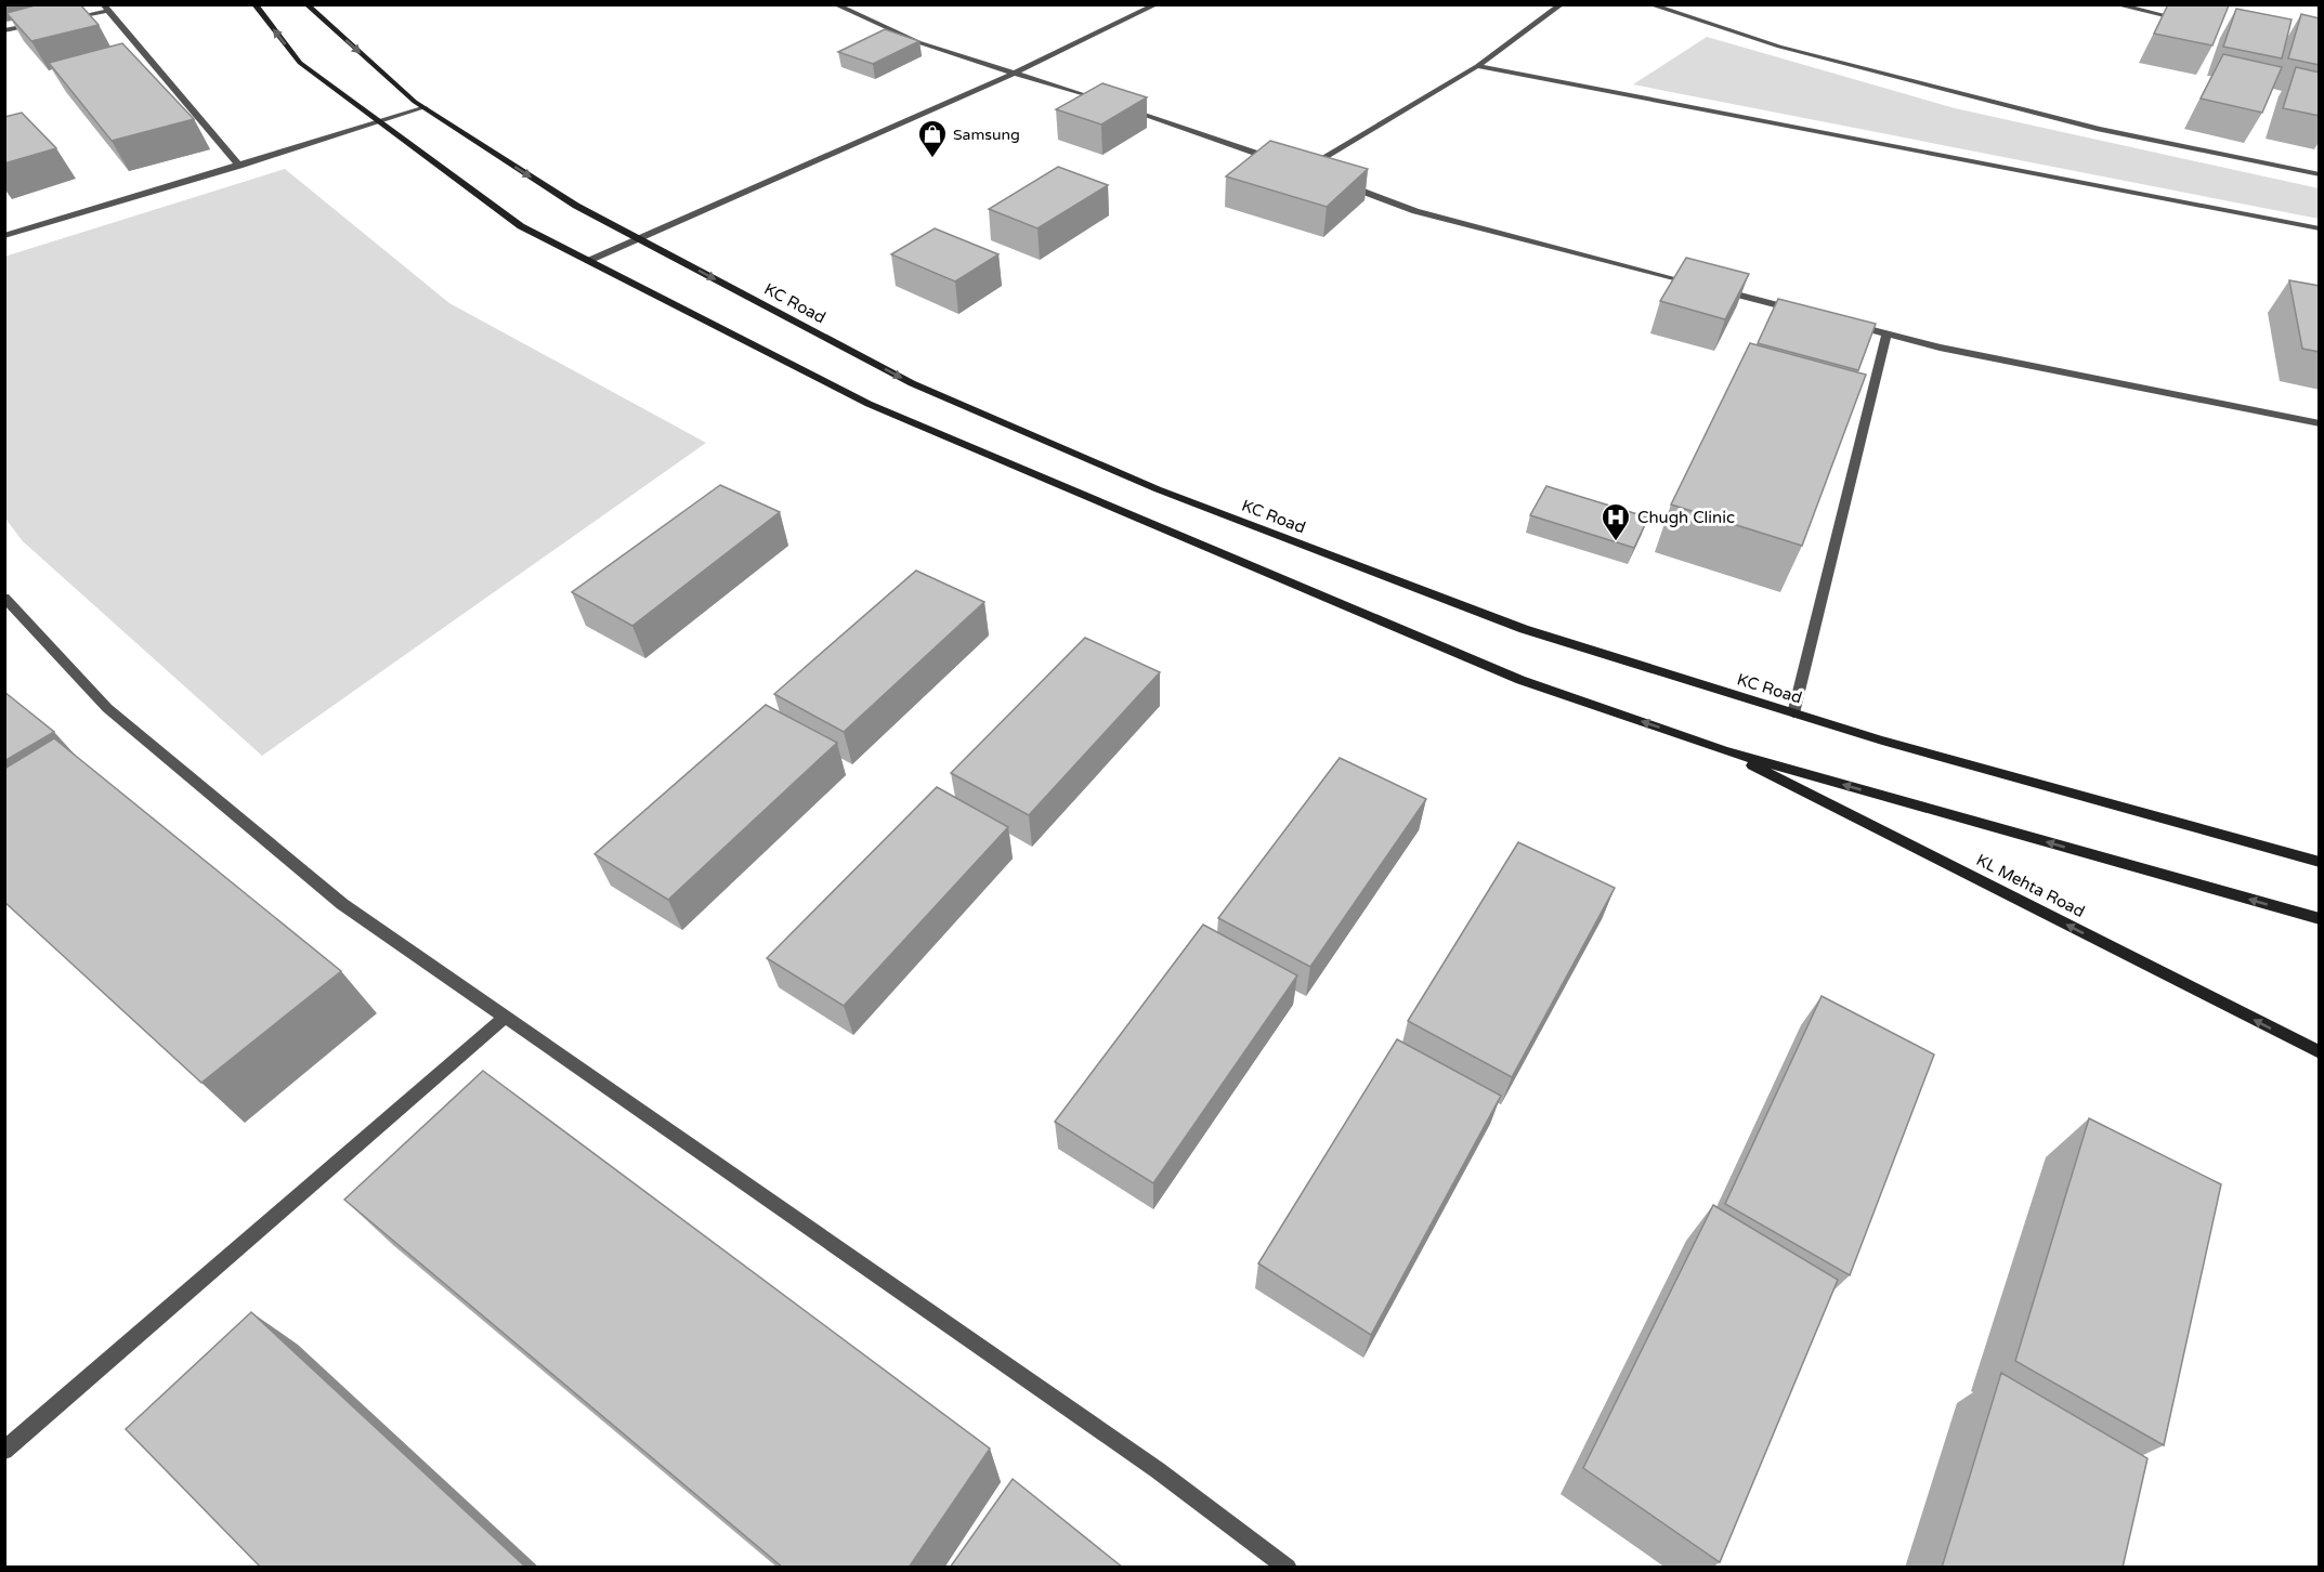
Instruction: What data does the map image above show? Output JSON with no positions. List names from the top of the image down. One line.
{"streets":{"street":["KC Road","KL Mehta Road"]},"places":{"shop":["Samsung"],"hospital":["Chugh Clinic"]}}
